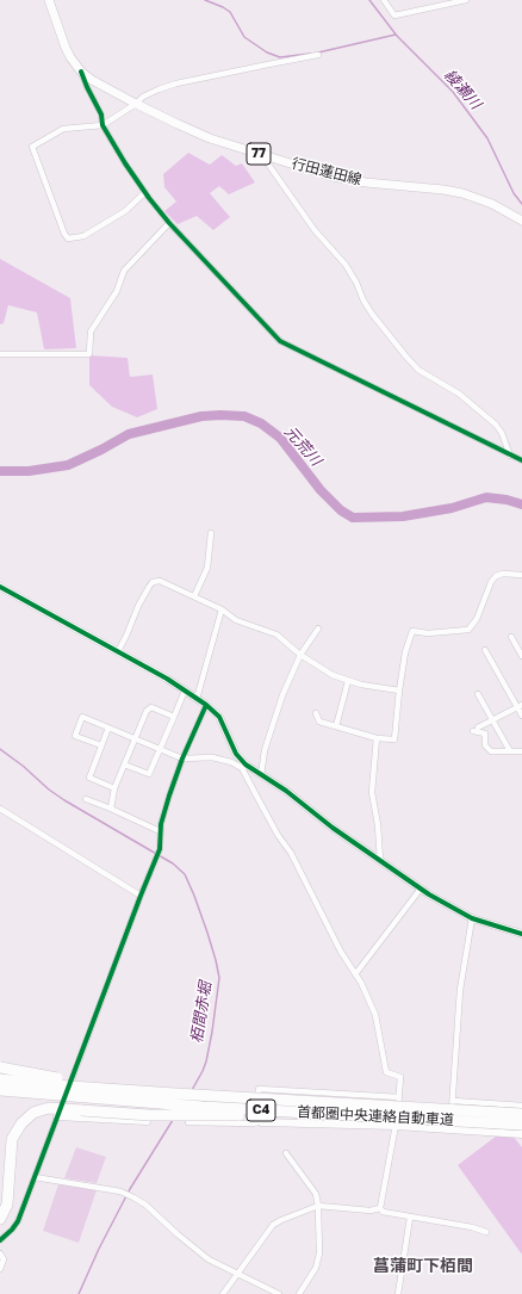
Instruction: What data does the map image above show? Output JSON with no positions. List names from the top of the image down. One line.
{"streets":{"highway":["C4","首都圏中央連絡自動車道"],"main road":["77","行田蓮田線"]},"districts":["菖蒲町下栢間"],"water":["綾瀬川","元荒川","栢間赤堀"]}
